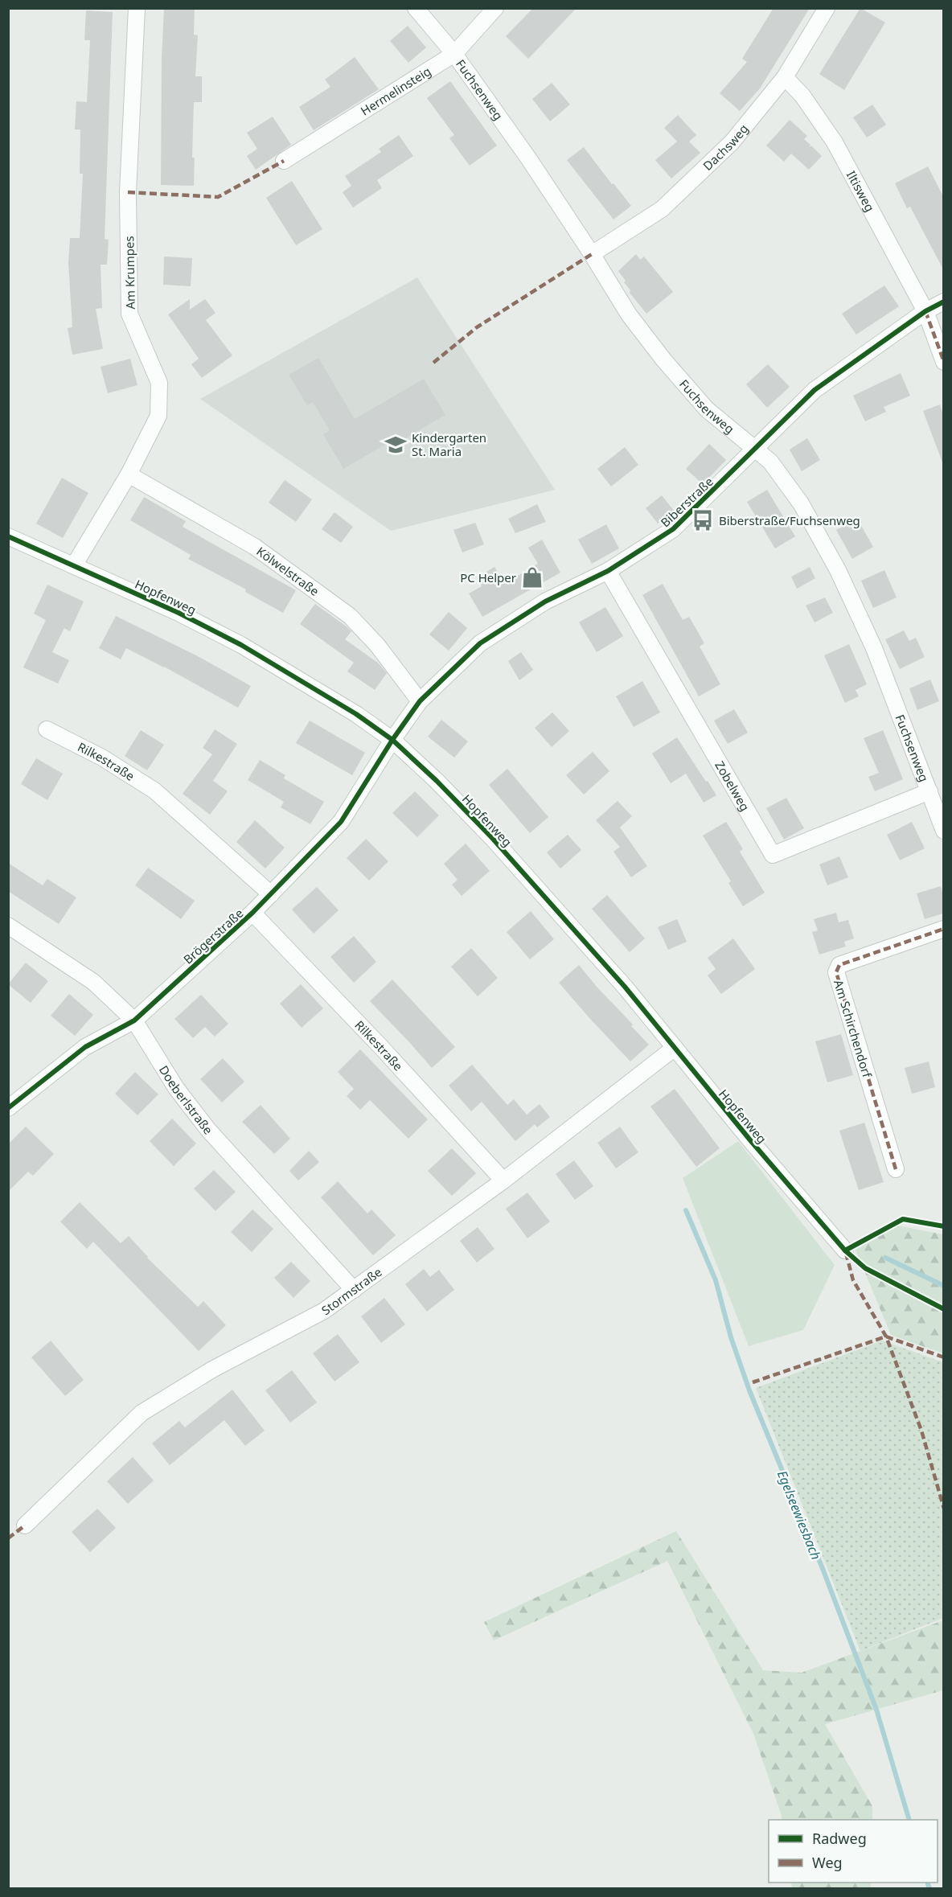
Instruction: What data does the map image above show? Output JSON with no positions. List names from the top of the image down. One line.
{"streets":{"street":["Fuchsenweg","Hermelinsteig","Dachsweg","Iltisweg","Am Krumpes","Biberstraße","Kölwelstraße","Hopfenweg","Rilkestraße","Zobelweg","Brögerstraße","Am Schirchendorf","Doeberlstraße","Stormstraße"]},"crossings":[["Fuchsenweg","Hermelinsteig"],["Fuchsenweg","Dachsweg"],["Fuchsenweg","Biberstraße"],["Fuchsenweg","Zobelweg"],["Dachsweg","Iltisweg"],["Iltisweg","Biberstraße"],["Am Krumpes","Kölwelstraße"],["Am Krumpes","Hopfenweg"],["Biberstraße","Kölwelstraße"],["Biberstraße","Hopfenweg"],["Biberstraße","Zobelweg"],["Biberstraße","Brögerstraße"],["Hopfenweg","Brögerstraße"],["Hopfenweg","Stormstraße"],["Rilkestraße","Brögerstraße"],["Rilkestraße","Stormstraße"],["Brögerstraße","Doeberlstraße"],["Doeberlstraße","Stormstraße"]],"water":["Egelseewiesbach"],"places":{"school or university":["Kindergarten St. Maria"],"bus stop":["Biberstraße/Fuchsenweg"],"shop":["PC Helper"]},"legend":["Radweg","Weg"]}
